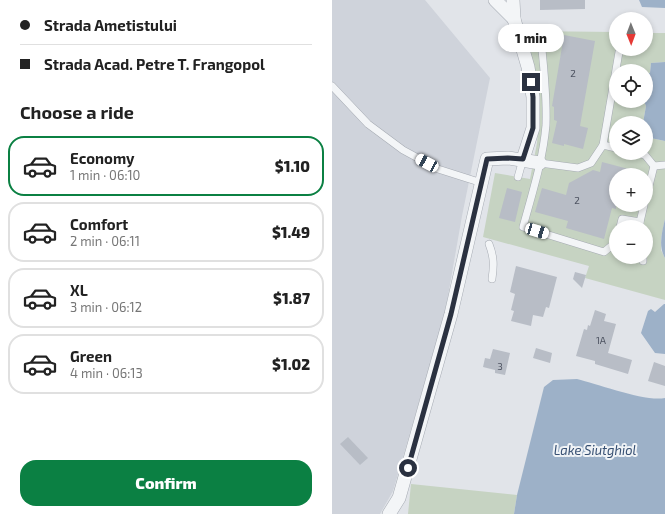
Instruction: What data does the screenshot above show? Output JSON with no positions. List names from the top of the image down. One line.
{"water":["Lake Siutghiol"],"house_numbers":["2","2","1A","3"],"north":"bottom","page":{"banner":["Strada Ametistului","Strada Acad. Petre T. Frangopol"],"map_buttons":["+","−"],"bubble":"1 min","heading":"Choose a ride","list":[{"name":"Economy","note":"1 min · 06:10","value":"$1.10"},{"name":"Comfort","note":"2 min · 06:11","value":"$1.49"},{"name":"XL","note":"3 min · 06:12","value":"$1.87"},{"name":"Green","note":"4 min · 06:13","value":"$1.02"}],"buttons":"Confirm"}}
